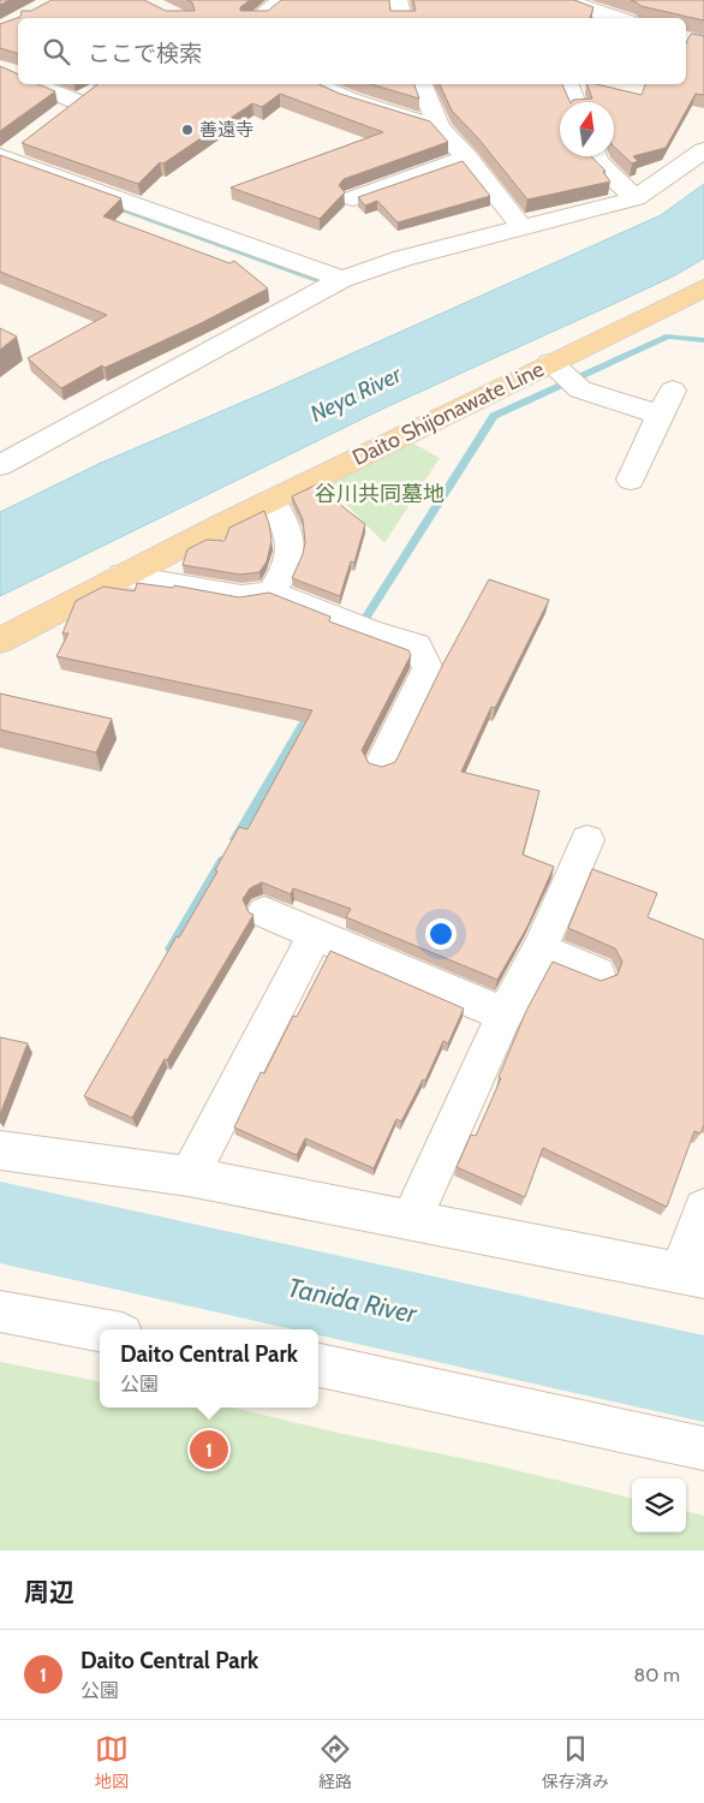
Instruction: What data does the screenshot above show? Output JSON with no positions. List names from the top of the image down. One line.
{"streets":{"main road":["Daito Shijonawate Line"]},"water":["Neya River","Tanida River"],"parks":["谷川共同墓地"],"places":["善遠寺"],"north":"top","page":{"search":"ここで検索","popup":["Daito Central Park","公園"],"pins":"1","heading":"周辺","list":[{"mark":"1","name":"Daito Central Park","note":"公園","value":"80 m"}],"nav":["地図","経路","保存済み"]}}
